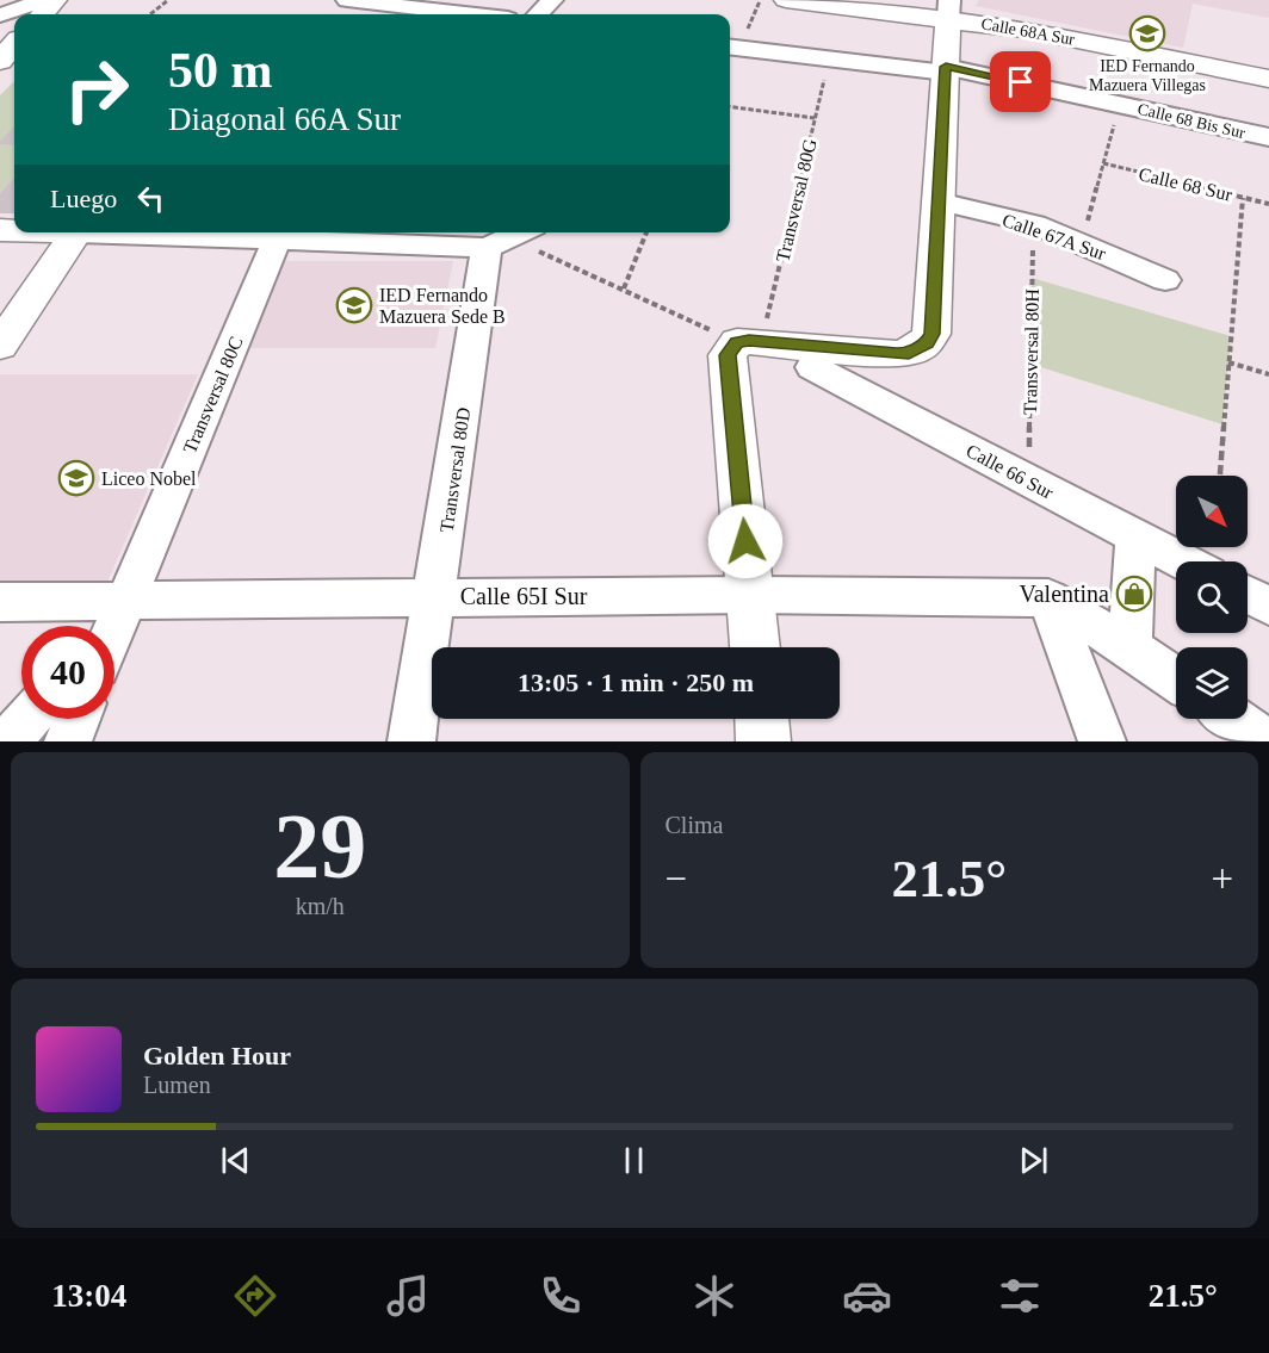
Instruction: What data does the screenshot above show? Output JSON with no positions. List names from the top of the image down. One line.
{"streets":{"street":["Calle 68A Sur","Calle 68 Bis Sur","Calle 67A Sur","Transversal 80C","Transversal 80D","Calle 66 Sur","Calle 65I Sur"],"path":["Calle 68 Sur","Transversal 80G","Transversal 80H"]},"crossings":[["Calle 68 Bis Sur","Transversal 80G"],["Calle 67A Sur","Transversal 80H"],["Transversal 80H","Calle 66 Sur"],["Transversal 80C","Calle 65I Sur"],["Transversal 80D","Calle 65I Sur"]],"places":{"school or university":["IED Fernando Mazuera Villegas","IED Fernando Mazuera Sede B","Liceo Nobel"],"shop":["Valentina"]},"north":"bottom right","page":{"turn":["50 m","Diagonal 66A Sur"],"then":"Luego","limit":"40","trip":"13:05 · 1 min · 250 m","tile":[["29","km/h"],"Clima"],"heat":["−","21.5°","+"],"song":["Golden Hour","Lumen"],"tabs":["13:04","21.5°"]}}
